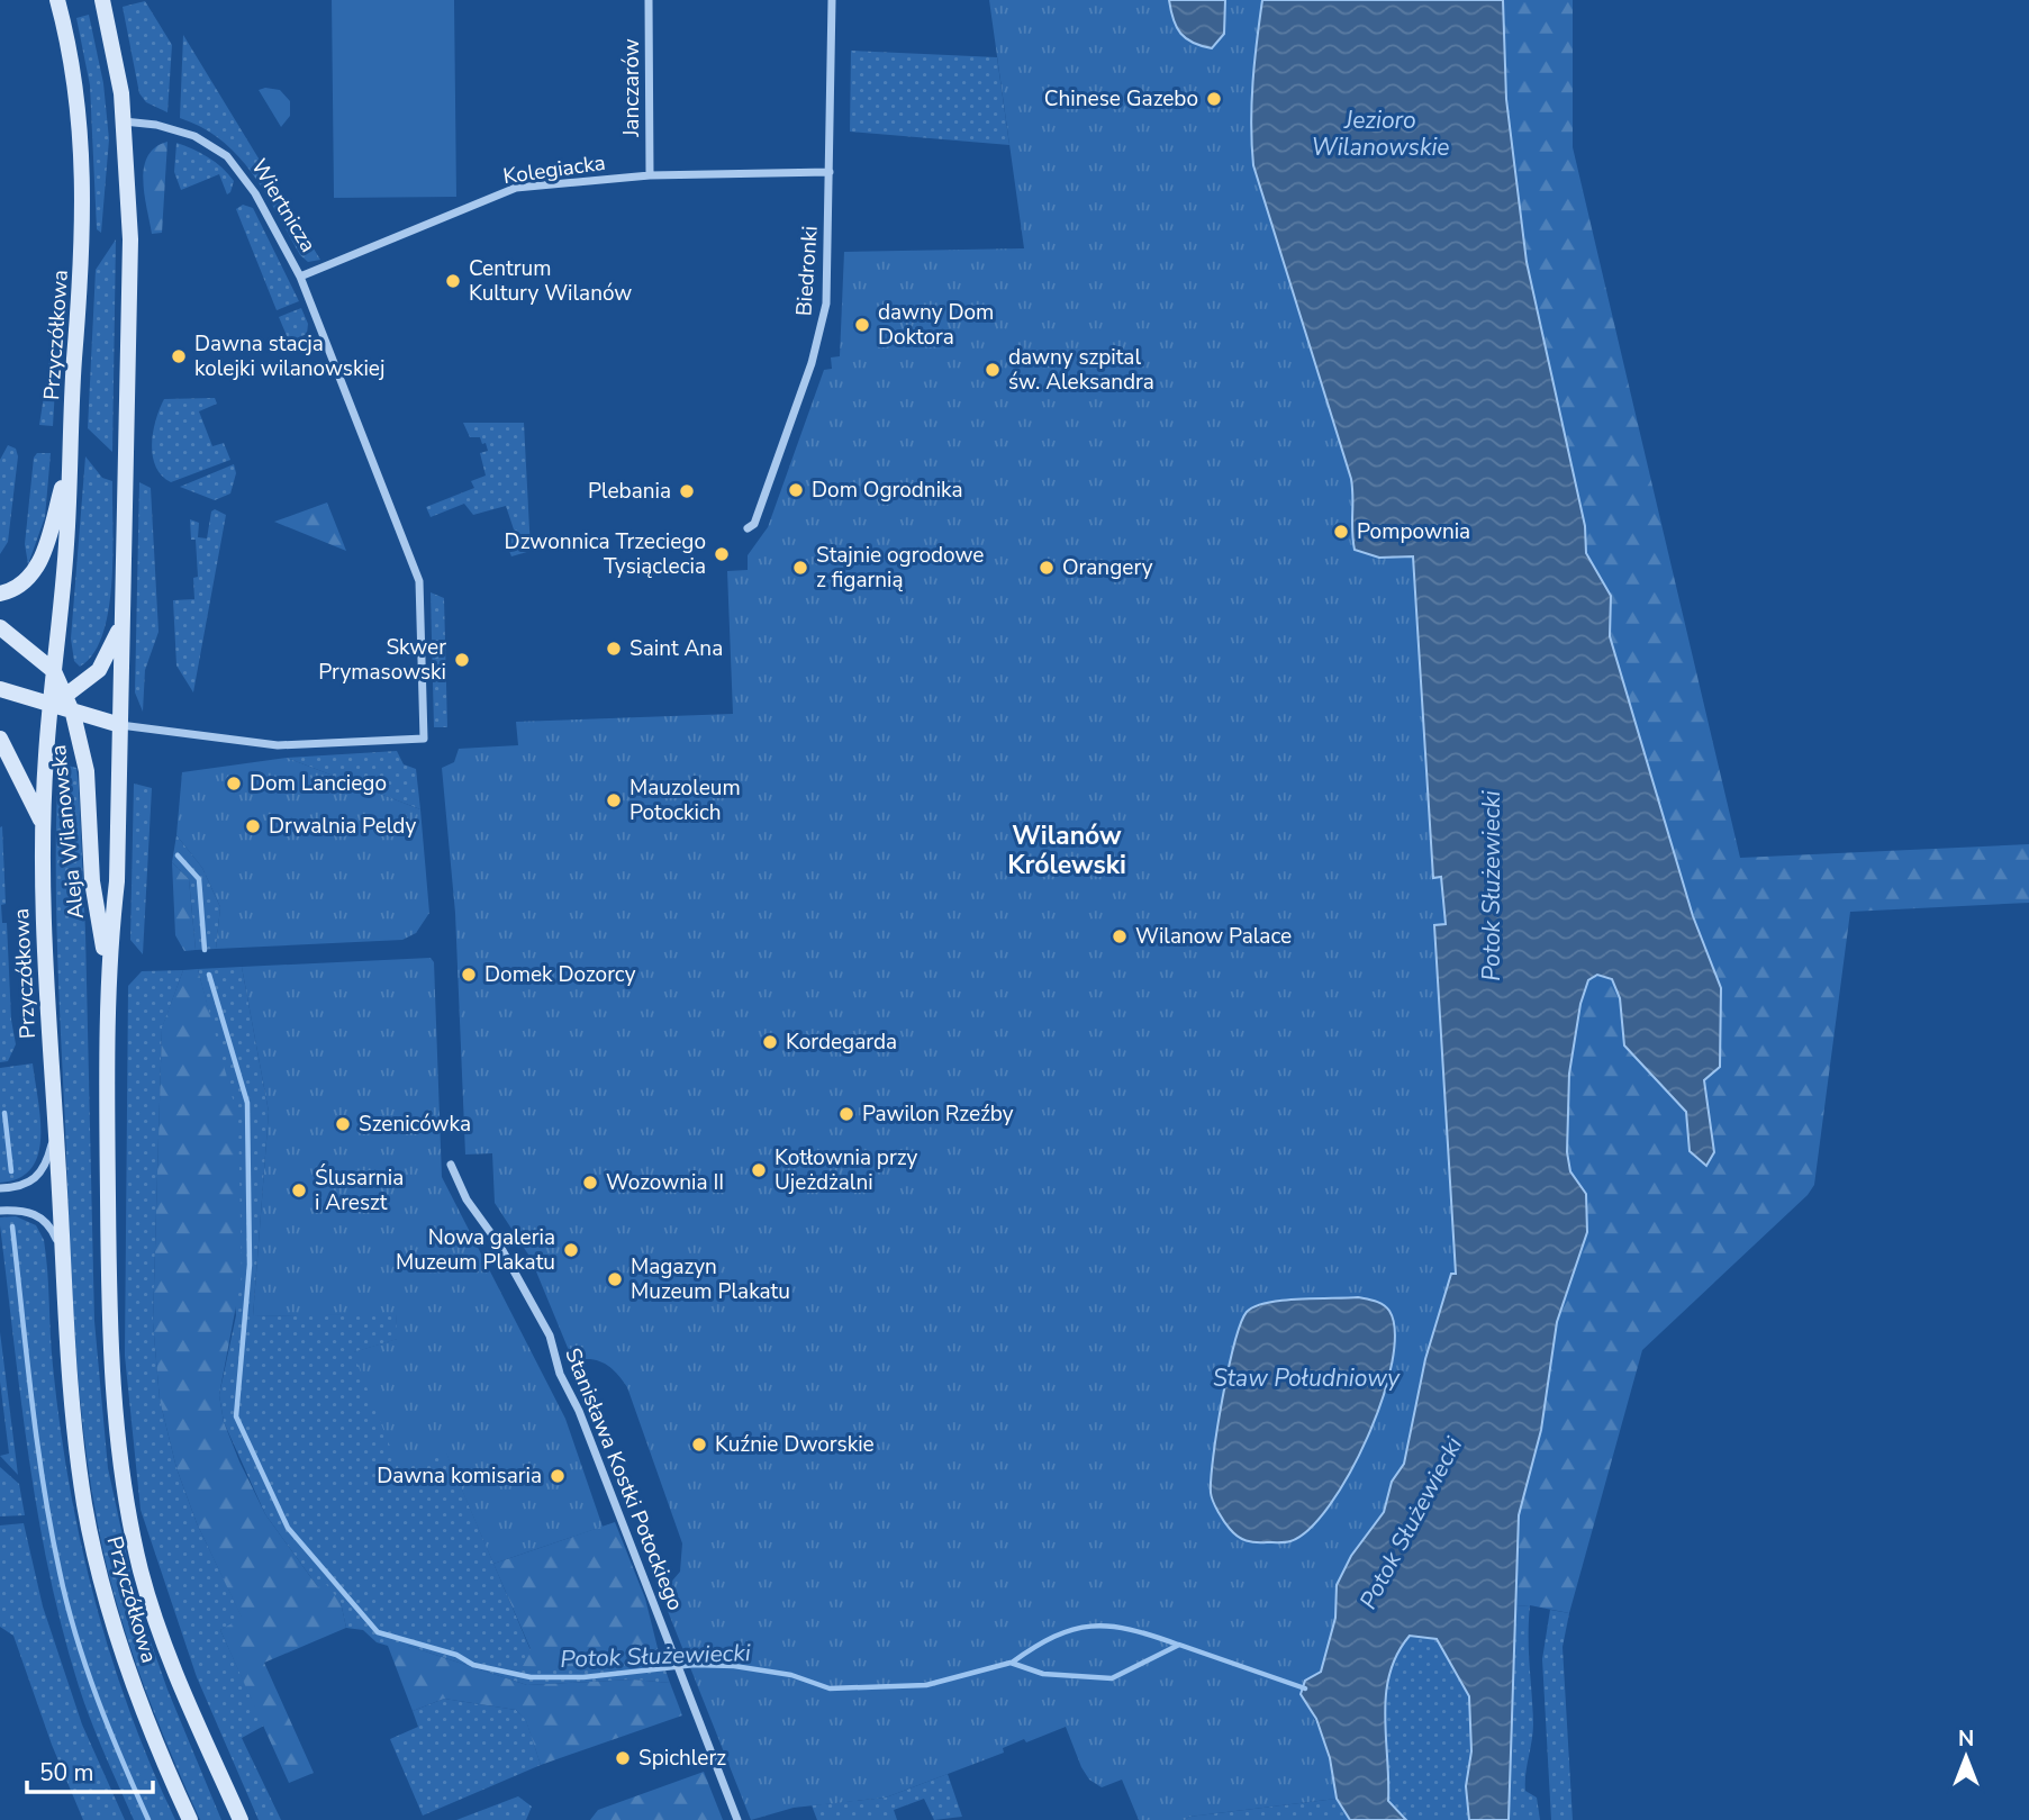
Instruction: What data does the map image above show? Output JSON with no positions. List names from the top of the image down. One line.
{"streets":{"main road":["Przyczółkowa","Aleja Wilanowska"],"street":["Janczarów","Kolegiacka","Wiertnicza","Biedronki","Stanisława Kostki Potockiego"]},"crossings":[["Janczarów","Kolegiacka"],["Kolegiacka","Wiertnicza"],["Kolegiacka","Biedronki"],["Wiertnicza","Przyczółkowa"],["Przyczółkowa","Aleja Wilanowska"]],"districts":["Wilanów Królewski"],"water":["Jezioro Wilanowskie","Potok Służewiecki","Staw Południowy"],"places":["Chinese Gazebo","Centrum Kultury Wilanów","dawny Dom Doktora","Dawna stacja kolejki wilanowskiej","dawny szpital św. Aleksandra","Dom Ogrodnika","Plebania","Pompownia","Dzwonnica Trzeciego Tysiąclecia","Stajnie ogrodowe z figarnią","Orangery","Saint Ana","Skwer Prymasowski","Dom Lanciego","Mauzoleum Potockich","Drwalnia Peldy","Wilanow Palace","Domek Dozorcy","Kordegarda","Pawilon Rzeźby","Szenicówka","Kotłownia przy Ujeżdżalni","Wozownia II","Ślusarnia i Areszt","Nowa galeria Muzeum Plakatu","Magazyn Muzeum Plakatu","Kuźnie Dworskie","Dawna komisaria","Spichlerz"],"scale_bar":"50 m","north":"top"}
